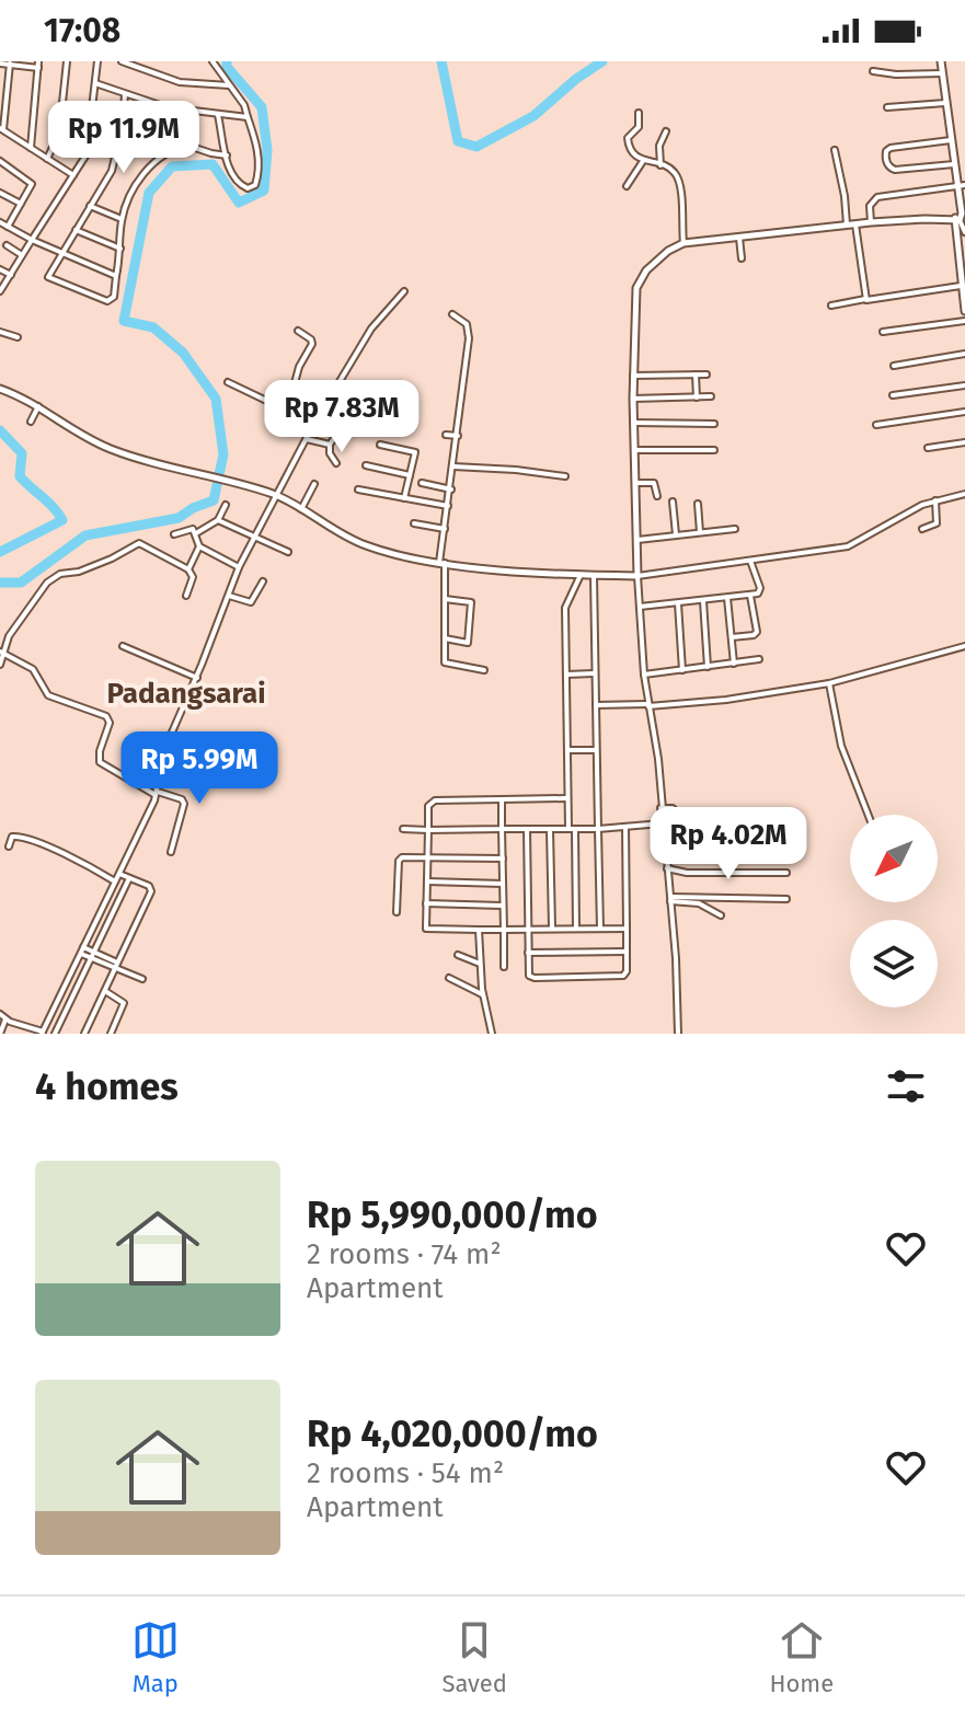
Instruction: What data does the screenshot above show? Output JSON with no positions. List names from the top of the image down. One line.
{"districts":["Padangsarai"],"north":"bottom left","page":{"status":"17:08","price":["Rp 11.9M","Rp 7.83M","Rp 5.99M","Rp 4.02M"],"heading":"4 homes","list":[{"name":"Rp 5,990,000/mo","note":"2 rooms · 74 m² · Apartment"},{"name":"Rp 4,020,000/mo","note":"2 rooms · 54 m² · Apartment"}],"tabs":["Map","Saved","Home"]}}
